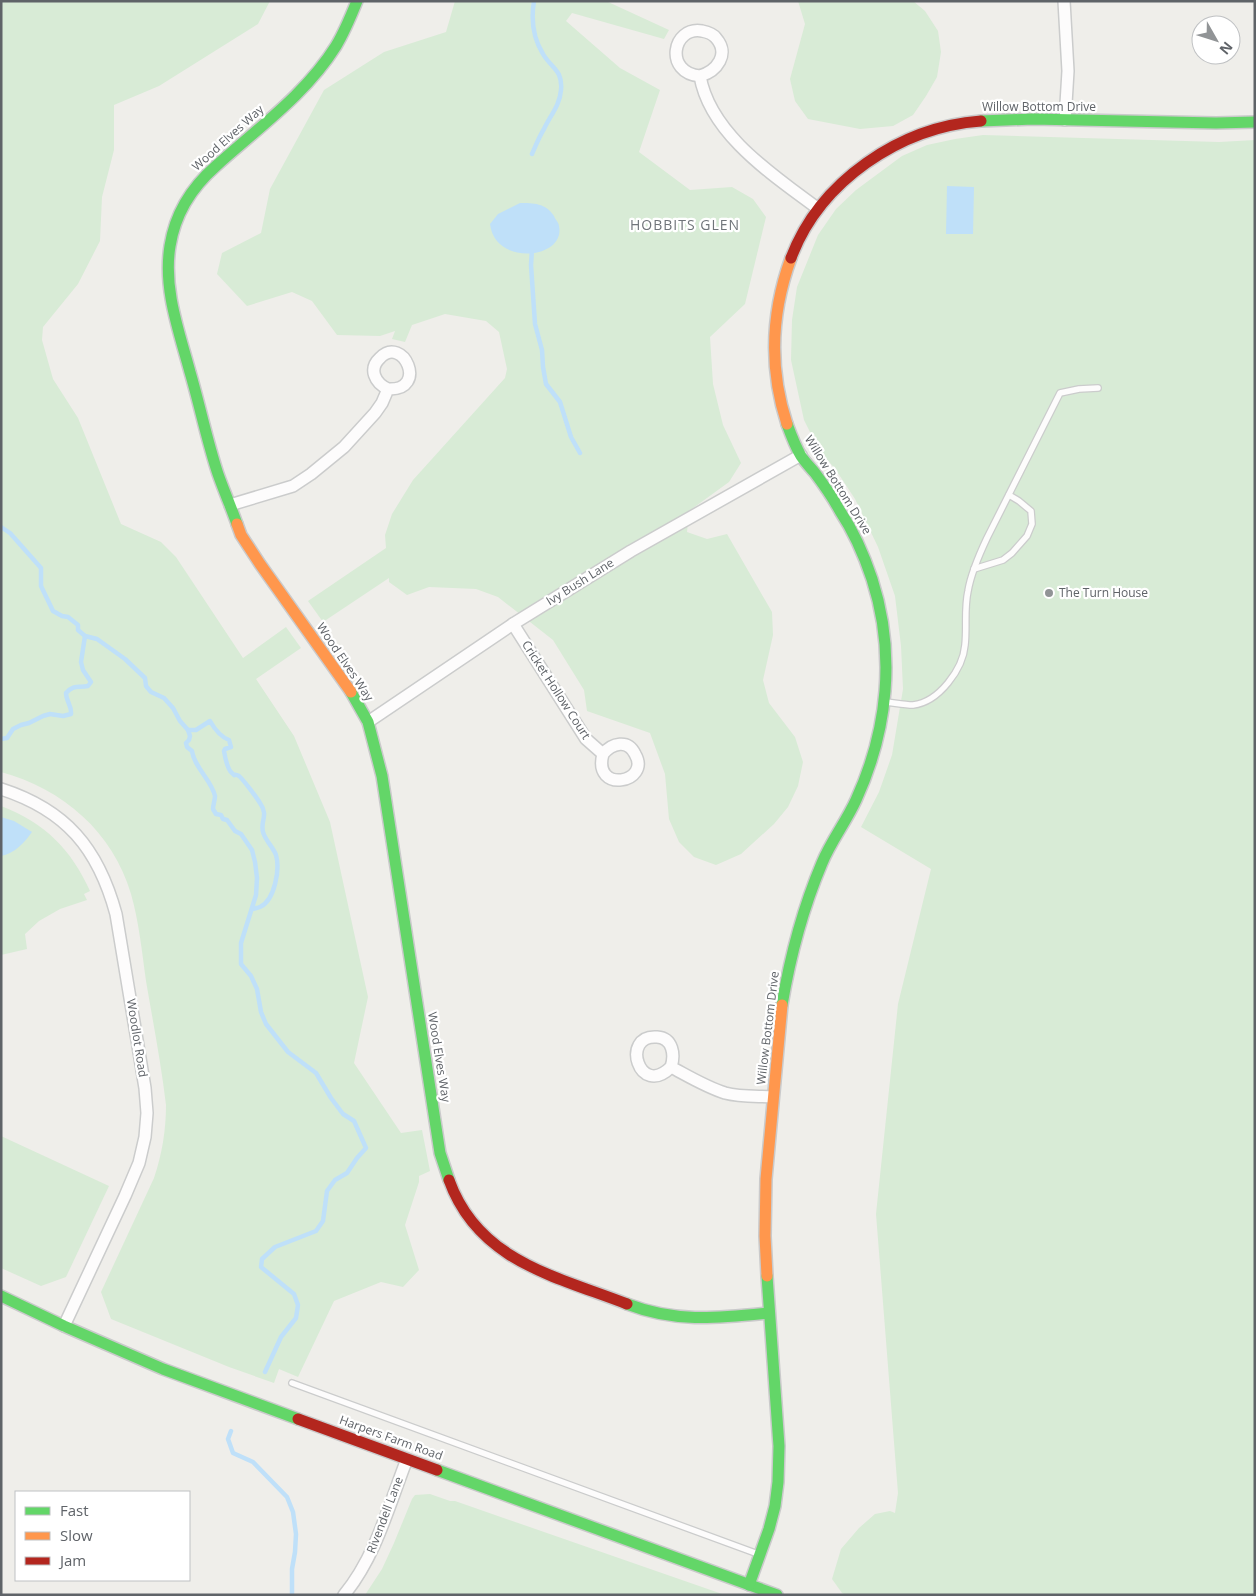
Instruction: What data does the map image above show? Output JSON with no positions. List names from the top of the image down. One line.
{"streets":{"street":["Willow Bottom Drive","Wood Elves Way","Ivy Bush Lane","Cricket Hollow Court","Woodlot Road","Harpers Farm Road","Rivendell Lane"]},"crossings":[["Willow Bottom Drive","Wood Elves Way"],["Willow Bottom Drive","Ivy Bush Lane"],["Willow Bottom Drive","Harpers Farm Road"],["Wood Elves Way","Ivy Bush Lane"],["Ivy Bush Lane","Cricket Hollow Court"],["Woodlot Road","Harpers Farm Road"],["Harpers Farm Road","Rivendell Lane"]],"districts":["HOBBITS GLEN"],"places":["The Turn House"],"legend":["Fast","Slow","Jam"],"north":"bottom right"}
